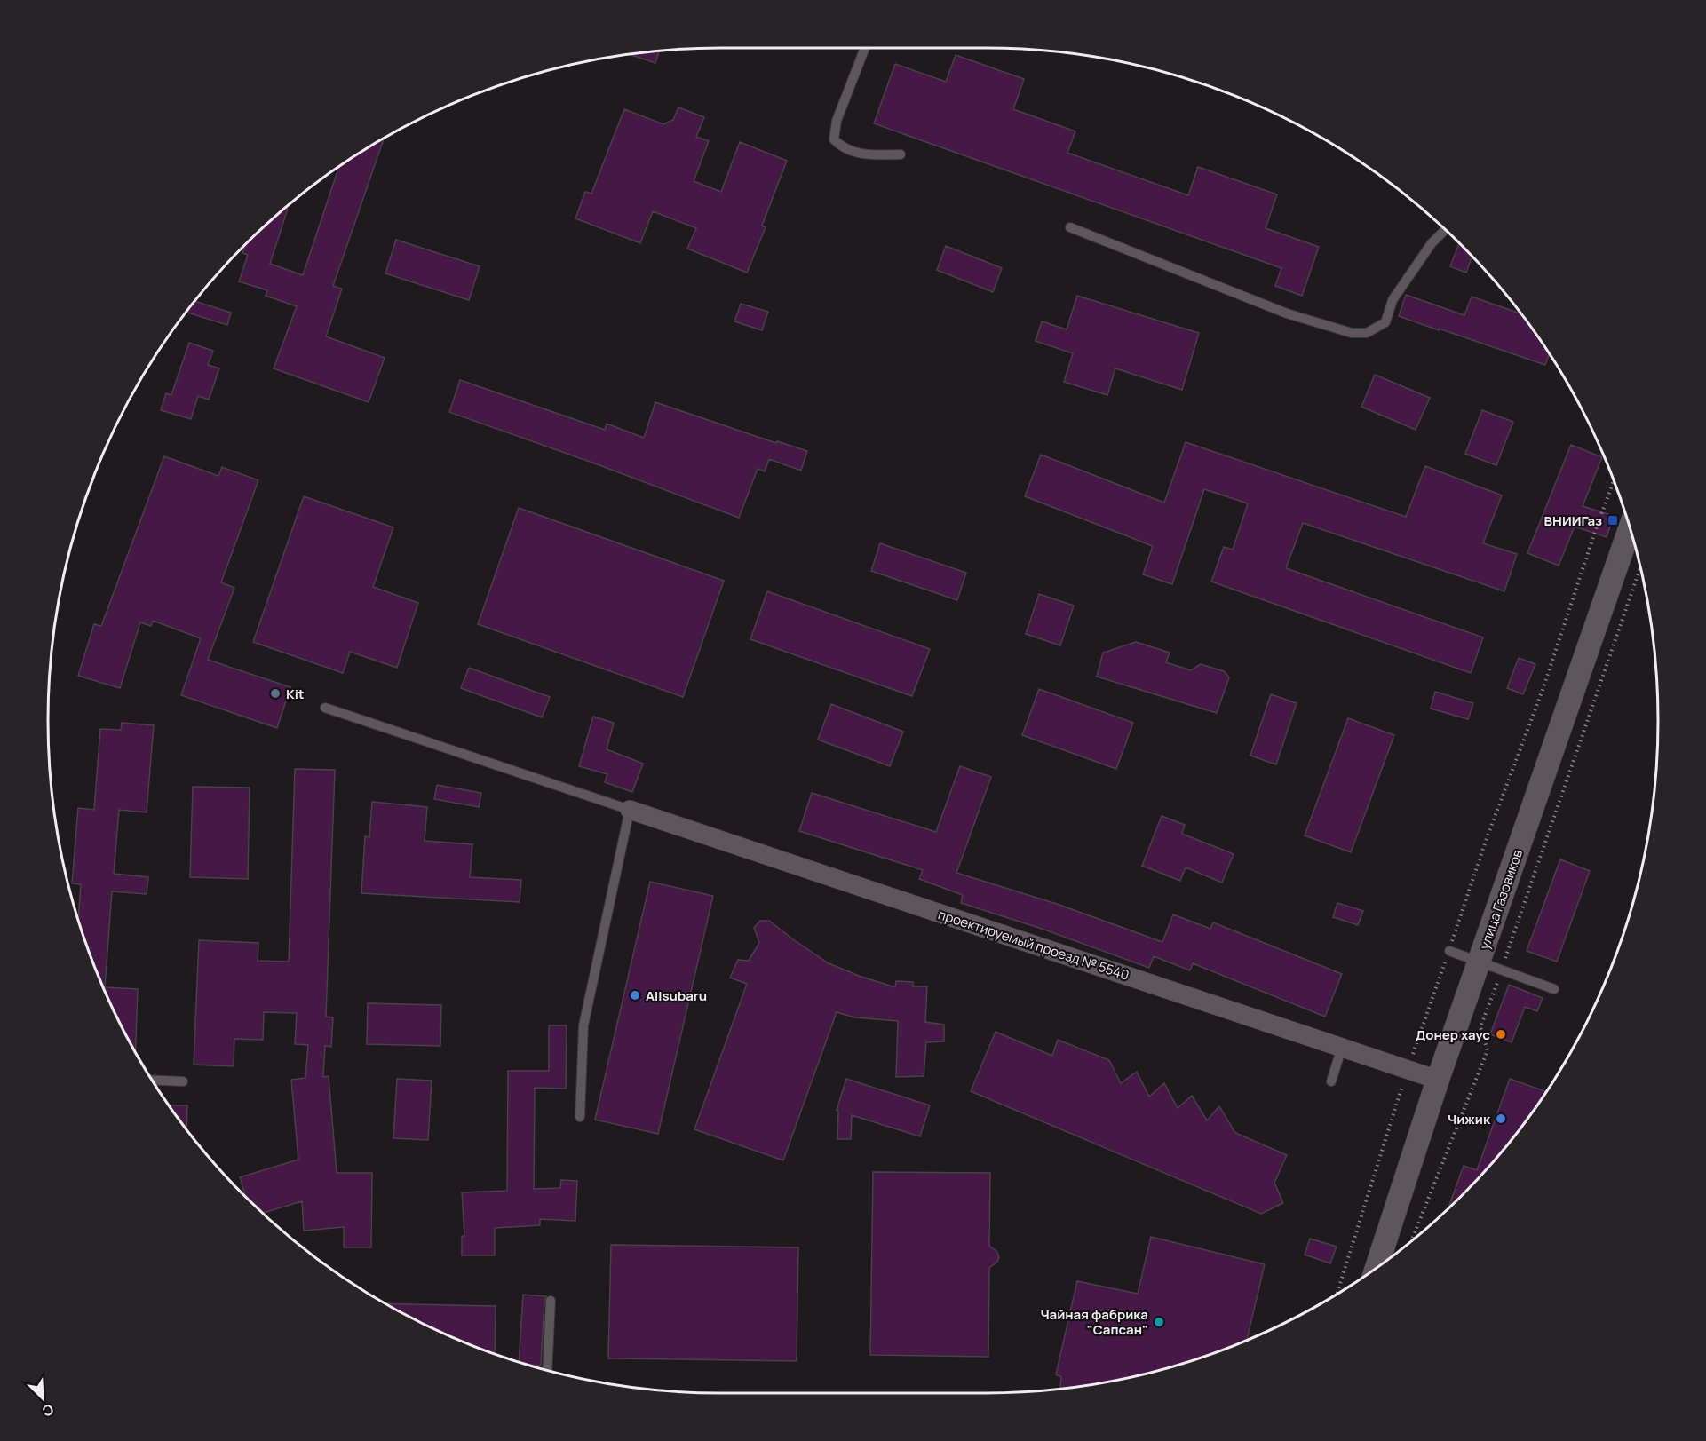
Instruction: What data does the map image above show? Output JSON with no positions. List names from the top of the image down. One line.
{"streets":{"street":["улица Газовиков","проектируемый проезд № 5540"]},"crossings":[["улица Газовиков","проектируемый проезд № 5540"]],"places":{"transit":["ВНИИГаз"],"other":["Kit","Allsubaru","Донер хаус","Чижик","Чайная фабрика \"Сапсан\""]},"north":"bottom right"}
